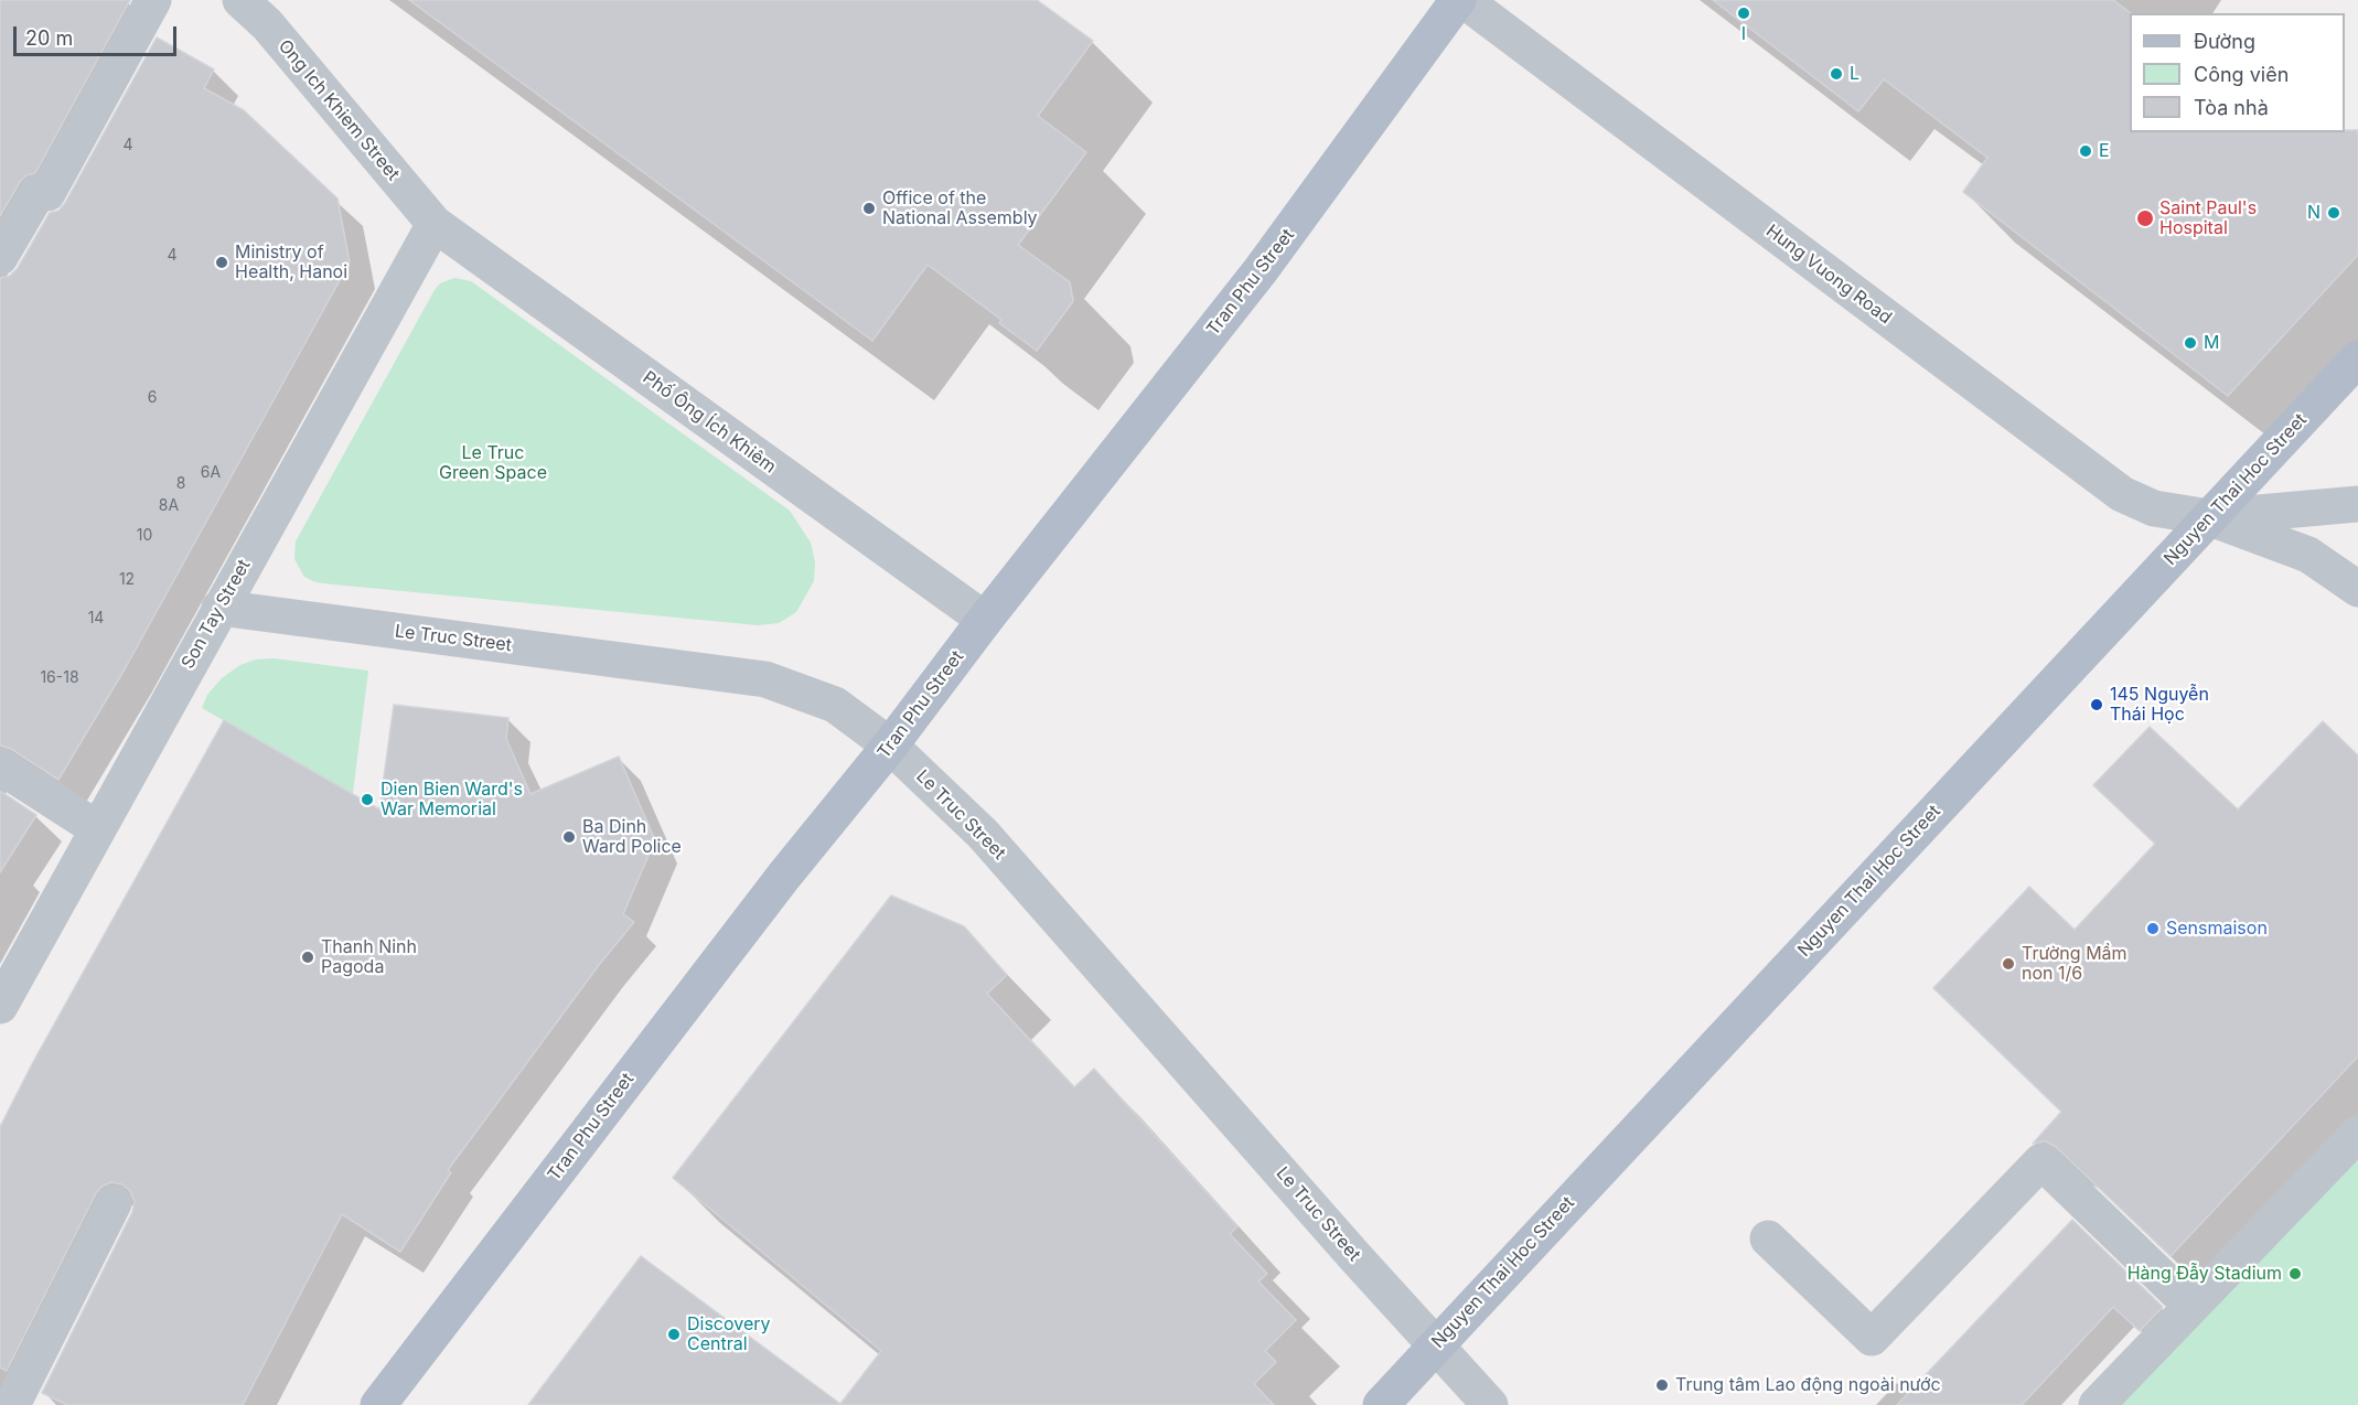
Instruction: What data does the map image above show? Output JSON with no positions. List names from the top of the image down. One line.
{"streets":{"main road":["Tran Phu Street","Nguyen Thai Hoc Street"],"street":["Ong Ich Khiem Street","Hung Vuong Road","Phố Ông Ích Khiêm","Son Tay Street","Le Truc Street"]},"crossings":[["Ong Ich Khiem Street","Phố Ông Ích Khiêm"],["Ong Ich Khiem Street","Son Tay Street"],["Hung Vuong Road","Nguyen Thai Hoc Street"],["Tran Phu Street","Phố Ông Ích Khiêm"],["Tran Phu Street","Le Truc Street"],["Phố Ông Ích Khiêm","Son Tay Street"],["Nguyen Thai Hoc Street","Le Truc Street"],["Son Tay Street","Le Truc Street"]],"parks":["Le Truc Green Space"],"places":["I","L","E","Office of the National Assembly","N","Saint Paul's Hospital","Ministry of Health, Hanoi","M","145 Nguyễn Thái Học","Dien Bien Ward's War Memorial","Ba Dinh Ward Police","Sensmaison","Thanh Ninh Pagoda","Trường Mầm non 1/6","Hàng Ðẫy Stadium","Discovery Central","Trung tâm Lao động ngoài nước"],"house_numbers":["4","4","6","6A","8","8A","10","12","14","16-18"],"legend":["Đường","Công viên","Tòa nhà"],"scale_bar":"20 m"}
